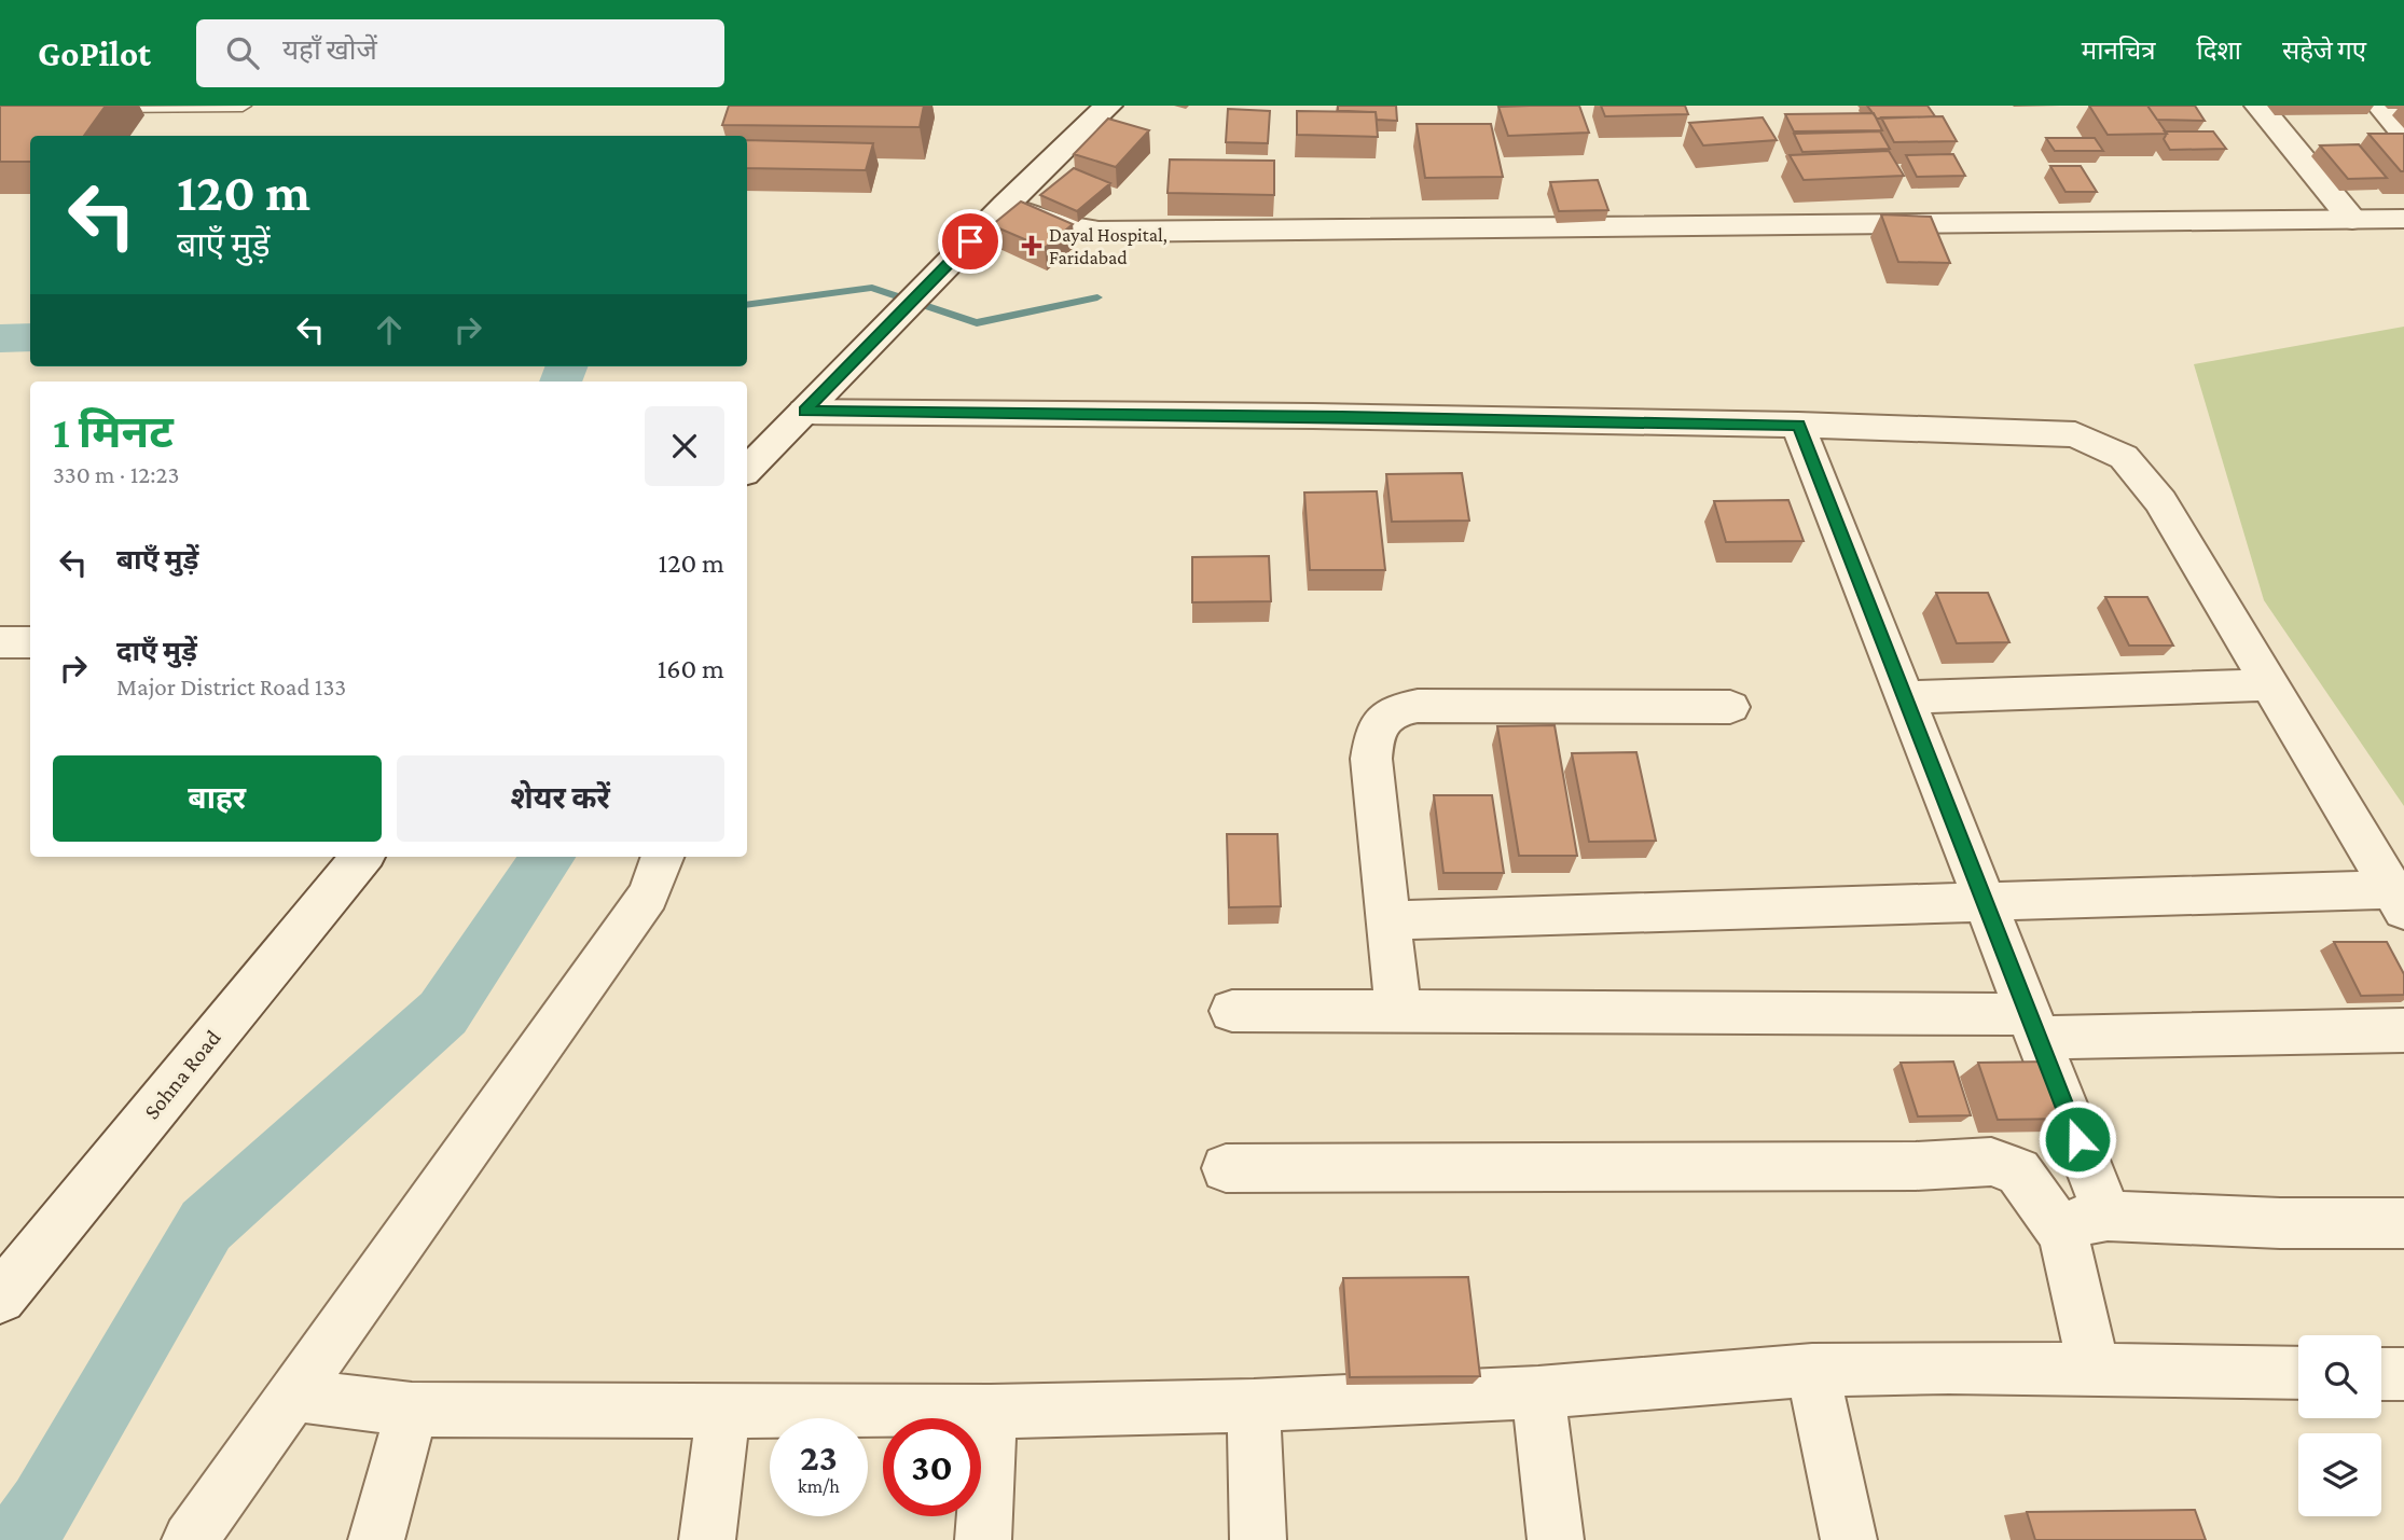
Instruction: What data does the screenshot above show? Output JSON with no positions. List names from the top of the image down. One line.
{"streets":{"street":["Sohna Road"]},"places":{"health":["Dayal Hospital, Faridabad"]},"page":{"header":"GoPilot","search":"यहाँ खोजें","nav":["मानचित्र","दिशा","सहेजे गए"],"turn":["120 m","बाएँ मुड़ें"],"heading":["1 मिनट","330 m · 12:23"],"list":[{"name":"बाएँ मुड़ें","value":"120 m"},{"name":"दाएँ मुड़ें","note":"Major District Road 133","value":"160 m"}],"buttons":["बाहर","शेयर करें"],"speed":"23 km/h","limit":"30"}}
